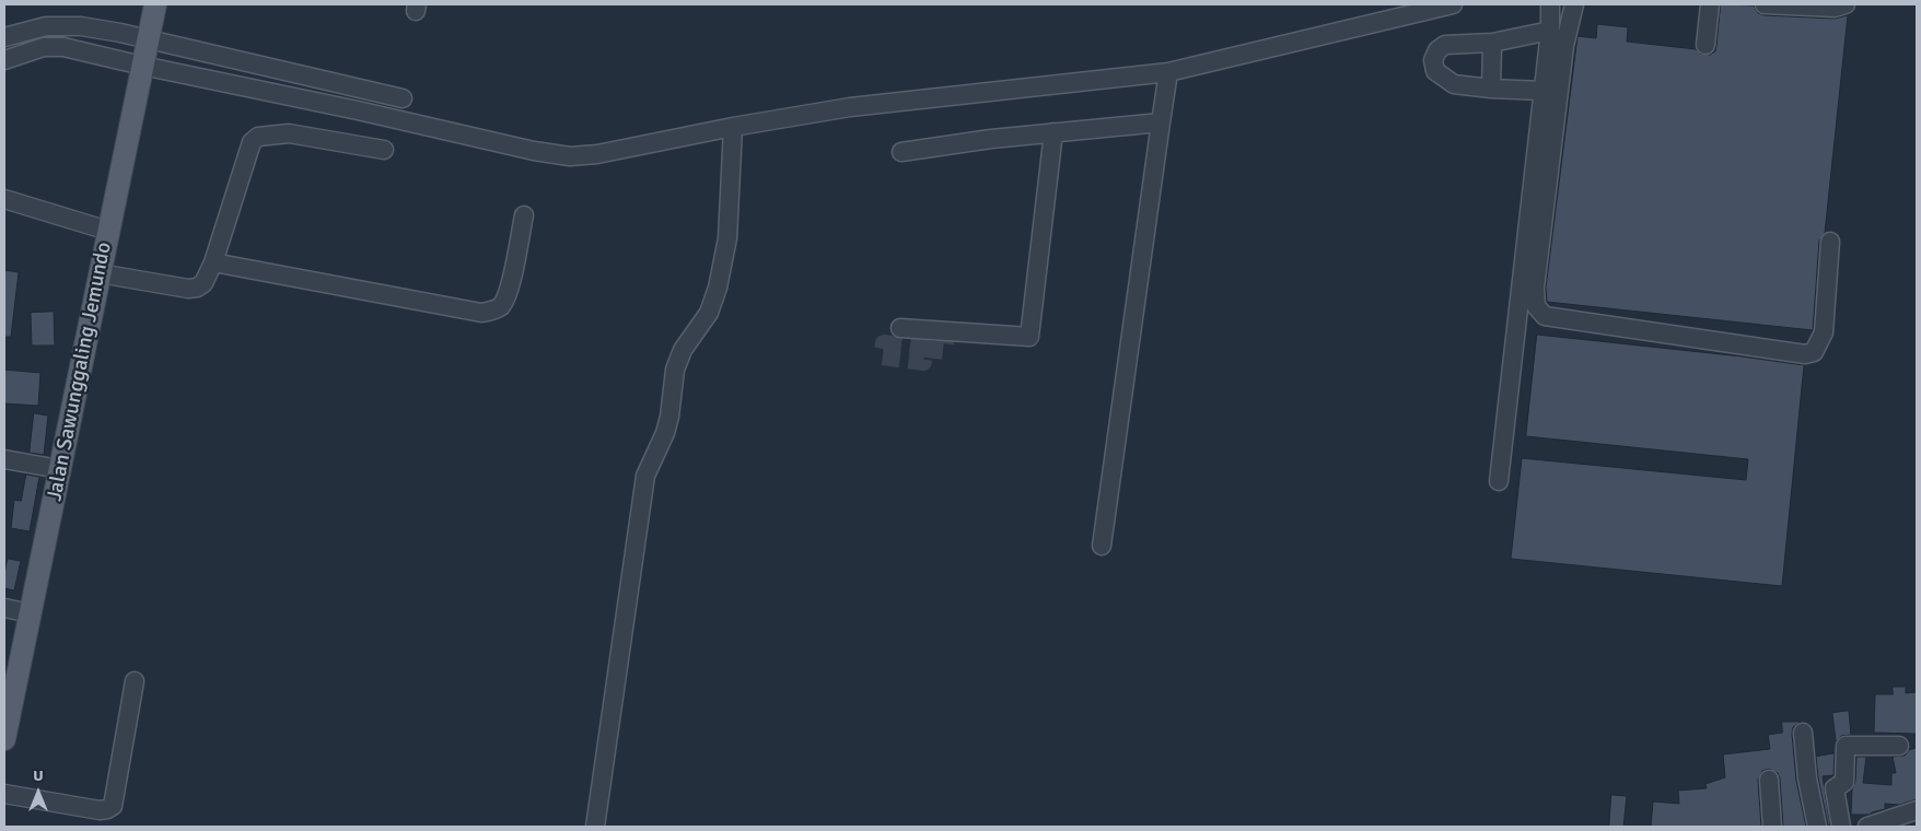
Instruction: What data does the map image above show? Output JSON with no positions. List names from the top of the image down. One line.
{"streets":{"main road":["Jalan Sawunggaling Jemundo"]},"north":"top"}
